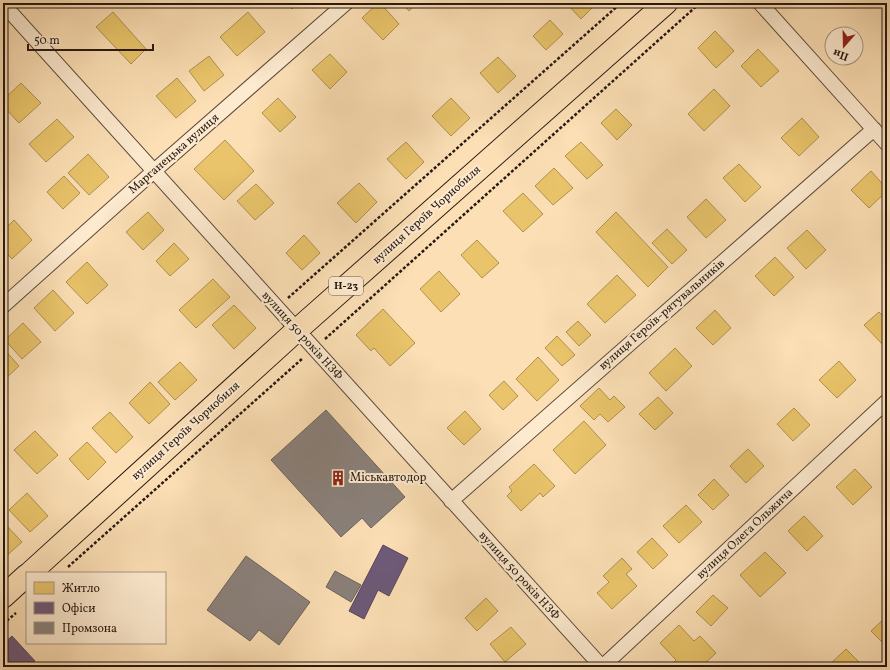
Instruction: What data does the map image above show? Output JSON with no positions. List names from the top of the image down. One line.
{"streets":{"main road":["вулиця Героїв Чорнобиля","Н-23"],"street":["Марганецька вулиця","вулиця Героїв-рятувальників","вулиця 50 років НЗФ","вулиця Олега Ольжича"]},"crossings":[["Марганецька вулиця","вулиця 50 років НЗФ"],["вулиця Героїв Чорнобиля","вулиця 50 років НЗФ"],["вулиця Героїв-рятувальників","вулиця 50 років НЗФ"],["вулиця 50 років НЗФ","вулиця Олега Ольжича"]],"places":{"building":["Міськавтодор"]},"legend":["Житло","Офіси","Промзона"],"scale_bar":"50 m","north":"bottom"}
